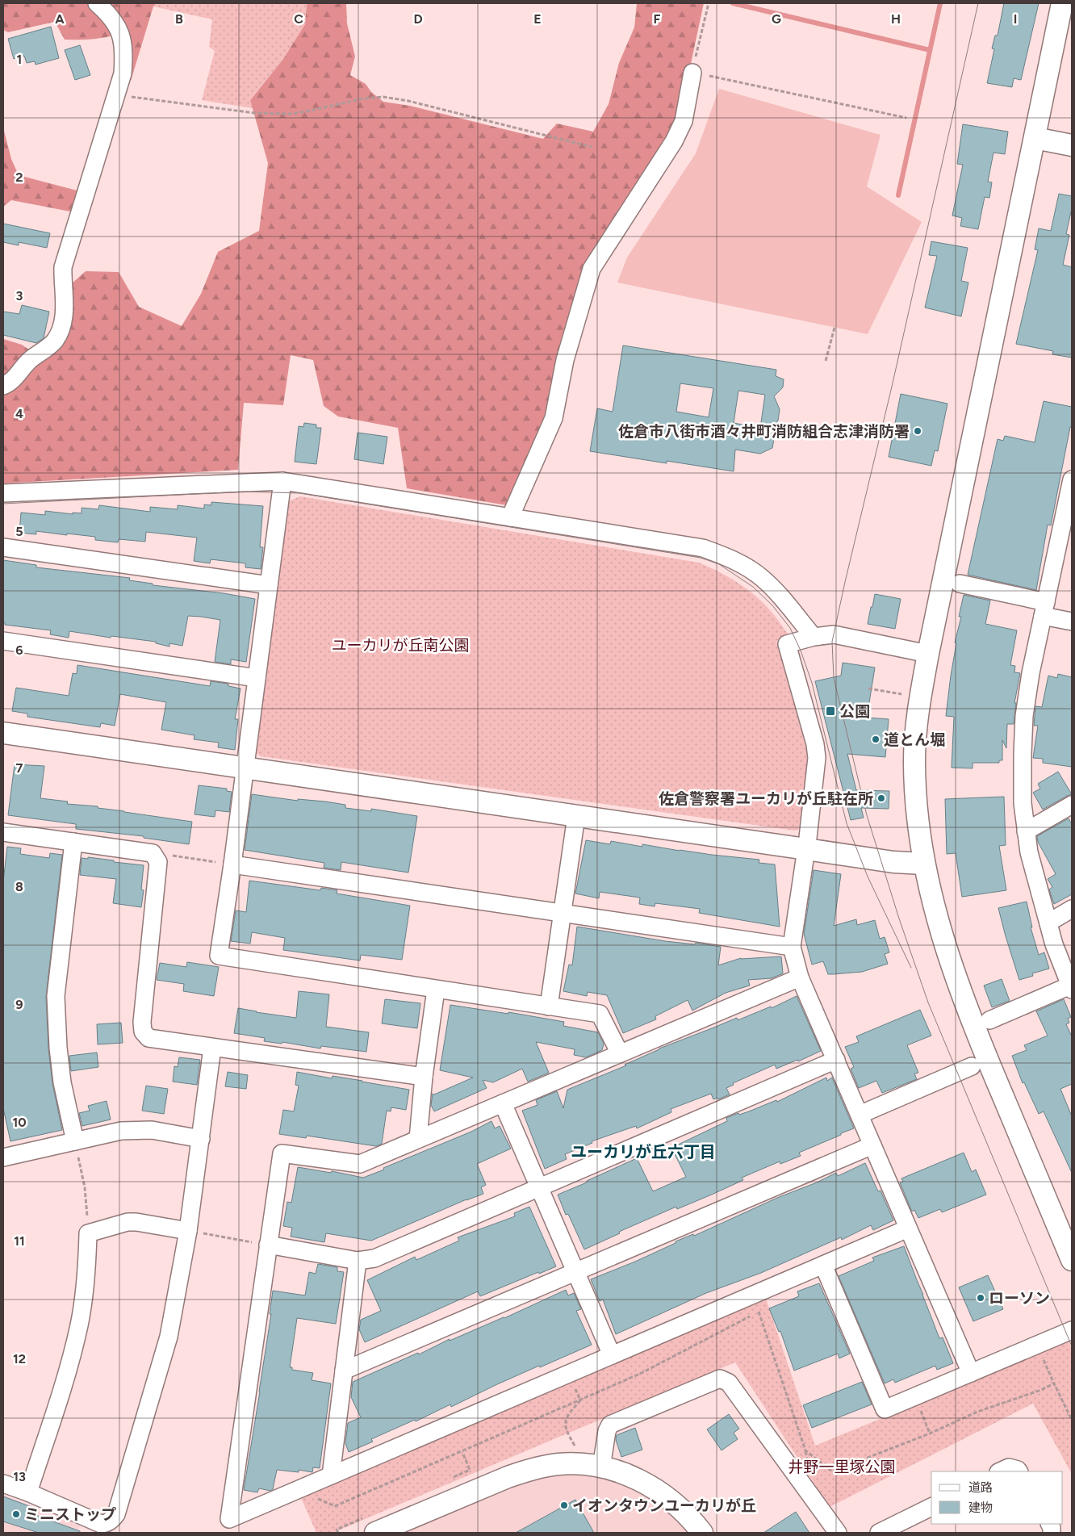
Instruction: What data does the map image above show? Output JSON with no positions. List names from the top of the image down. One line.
{"districts":["ユーカリが丘六丁目"],"parks":["ユーカリが丘南公園","井野一里塚公園"],"places":{"other":["佐倉市八街市酒々井町消防組合志津消防署","道とん堀","佐倉警察署ユーカリが丘駐在所","ローソン","イオンタウンユーカリが丘","ミニストップ"],"transit":["公園"]},"legend":["道路","建物"],"grid":{"columns":["A","B","C","D","E","F","G","H","I"],"rows":["1","2","3","4","5","6","7","8","9","10","11","12","13"]}}
